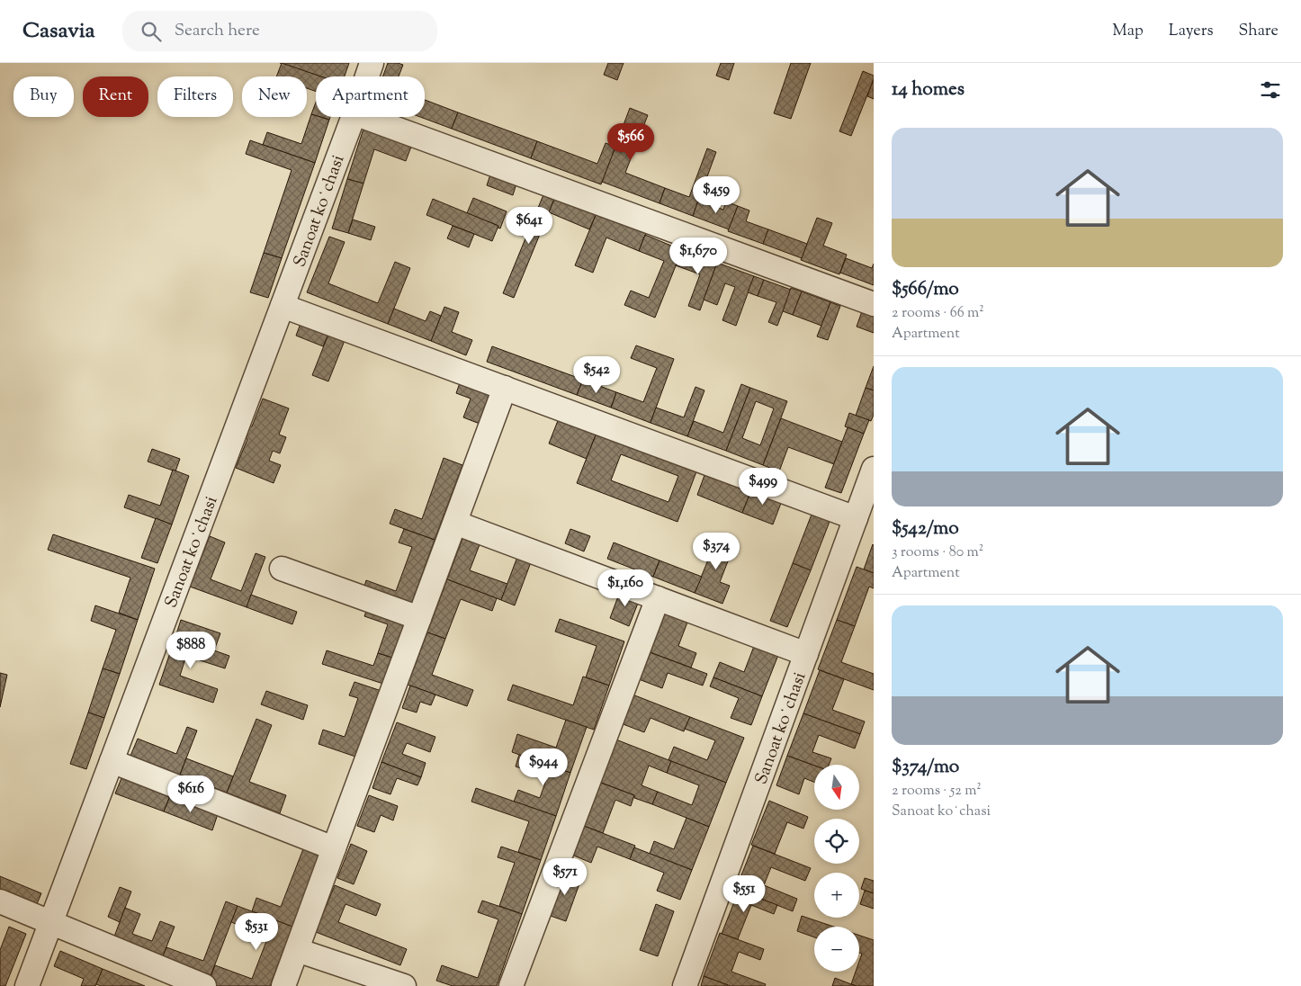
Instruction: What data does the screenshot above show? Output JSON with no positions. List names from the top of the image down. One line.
{"streets":{"street":["Sanoat koʻchasi"]},"north":"bottom","page":{"header":"Casavia","search":"Search here","nav":["Map","Layers","Share"],"heading":"14 homes","chip":["Buy","Rent","Filters","New","Apartment"],"list":[{"name":"$566/mo","note":"2 rooms · 66 m² · Apartment"},{"name":"$542/mo","note":"3 rooms · 80 m² · Apartment"},{"name":"$374/mo","note":"2 rooms · 52 m² · Sanoat koʻchasi"}],"price":["$566","$459","$641","$1,670","$542","$499","$374","$1,160","$888","$944","$616","$571","$551","$531"],"map_buttons":["+","−"]}}
